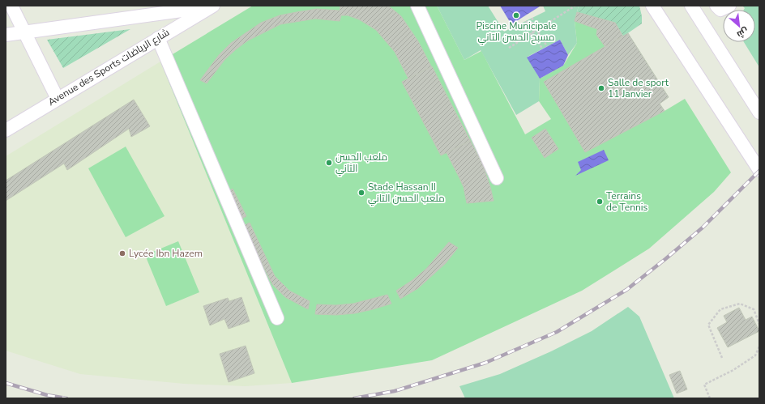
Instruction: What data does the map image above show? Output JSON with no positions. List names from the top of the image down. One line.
{"streets":{"street":["Avenue des Sports شارع الرياضات"]},"places":["Piscine Municipale مسبح الحسن التاني","Salle de sport 11 Janvier","ملعب الحسن الثاني","Stade Hassan II ملعب الحسن التاني","Terrains de Tennis","Lycée Ibn Hazem"],"north":"bottom right"}
